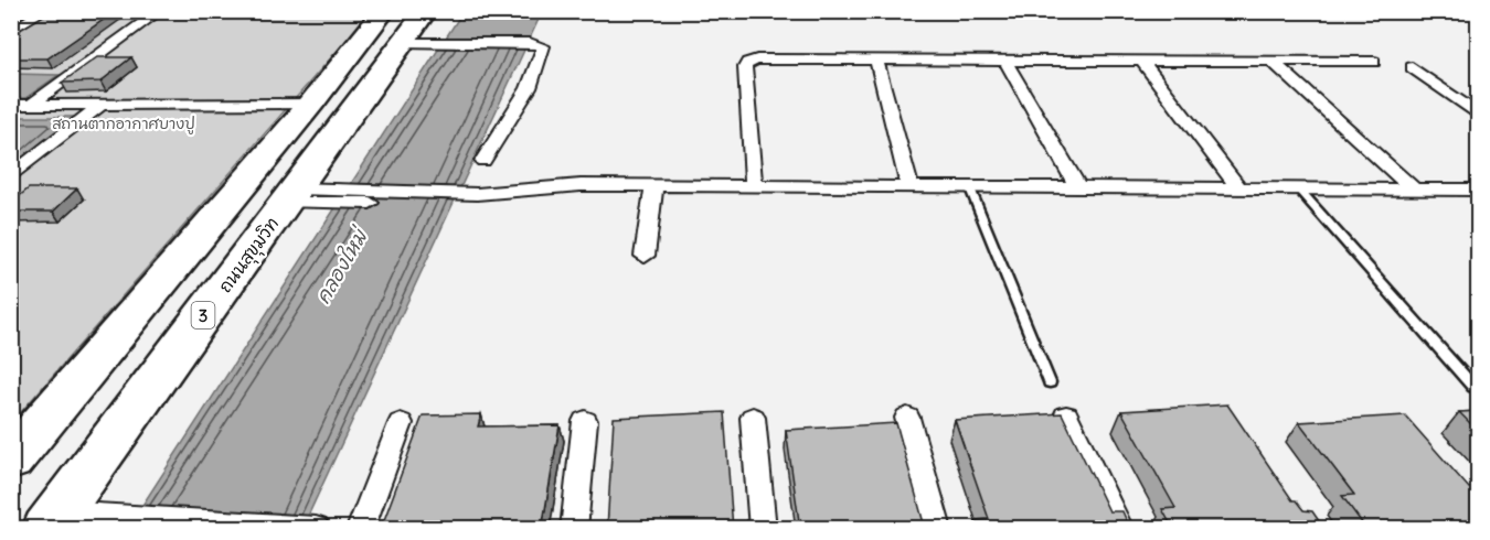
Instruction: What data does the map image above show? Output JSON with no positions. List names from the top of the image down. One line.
{"streets":{"highway":["ถนนสุขุมวิท","3"]},"water":["คลองใหม่"],"parks":["สถานตากอากาศบางปู"]}
